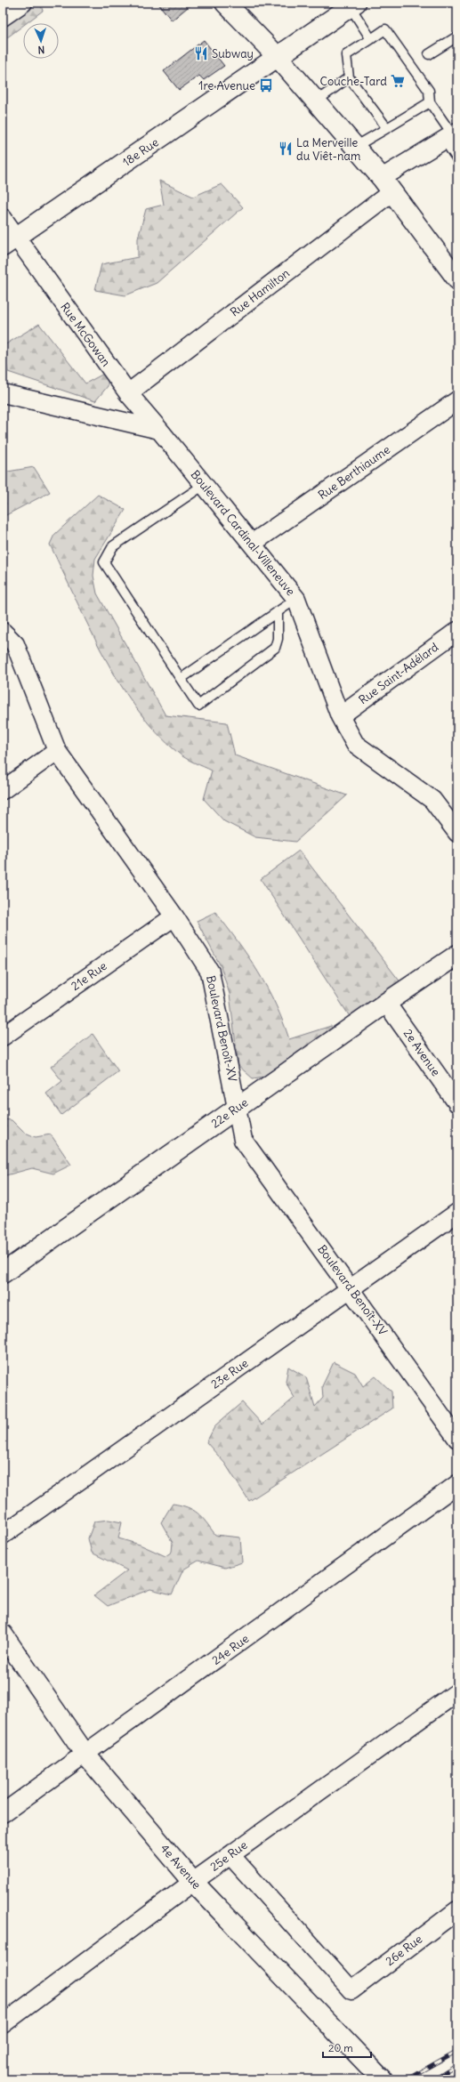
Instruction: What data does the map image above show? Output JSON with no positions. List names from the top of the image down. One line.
{"streets":{"street":["18e Rue","Rue Hamilton","Rue McGowan","Rue Berthiaume","Boulevard Cardinal-Villeneuve","Rue Saint-Adélard","21e Rue","Boulevard Benoît-XV","2e Avenue","22e Rue","23e Rue","24e Rue","25e Rue","4e Avenue","26e Rue"]},"crossings":[["18e Rue","Rue McGowan"],["Rue Hamilton","Rue McGowan"],["Rue McGowan","Boulevard Cardinal-Villeneuve"],["Rue Berthiaume","Boulevard Cardinal-Villeneuve"],["Boulevard Cardinal-Villeneuve","Rue Saint-Adélard"],["21e Rue","Boulevard Benoît-XV"],["Boulevard Benoît-XV","22e Rue"],["Boulevard Benoît-XV","23e Rue"],["2e Avenue","22e Rue"],["24e Rue","4e Avenue"],["25e Rue","4e Avenue"],["25e Rue","26e Rue"]],"places":{"restaurant":["Subway","La Merveille du Viêt-nam"],"supermarket":["Couche-Tard"],"bus stop":["1re Avenue"]},"scale_bar":"20 m","north":"bottom"}
